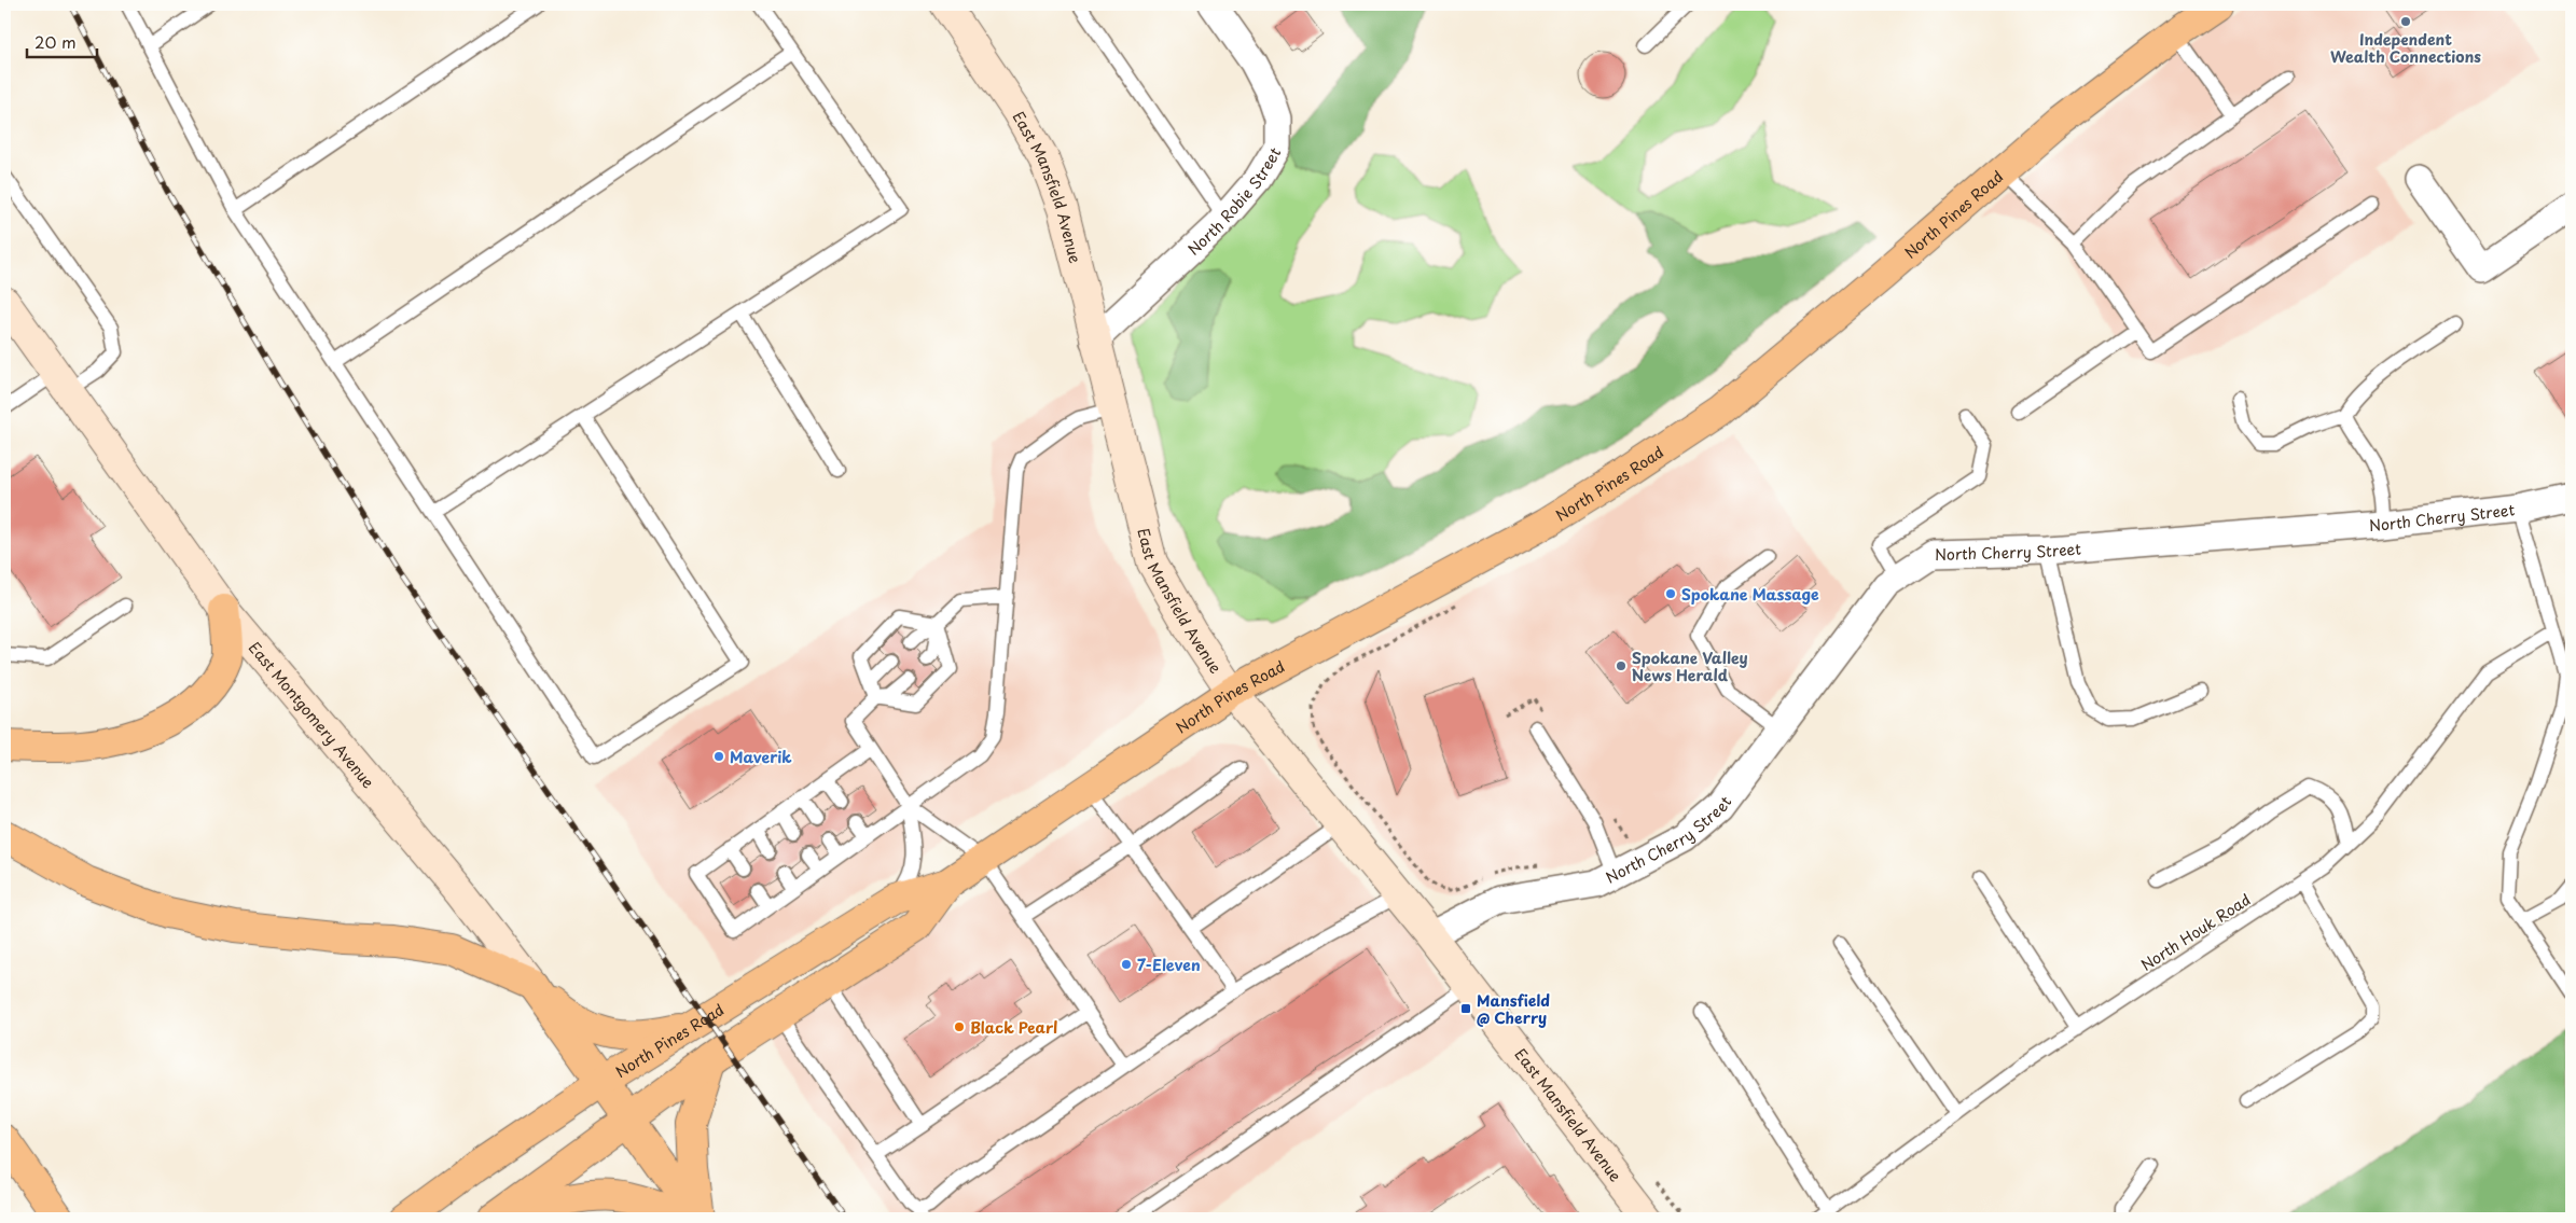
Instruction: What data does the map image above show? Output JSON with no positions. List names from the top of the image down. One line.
{"streets":{"main road":["North Pines Road","East Montgomery Avenue"],"street":["East Mansfield Avenue","North Robie Street","North Cherry Street"],"lane":["North Houk Road"]},"crossings":[["East Mansfield Avenue","North Robie Street"],["East Mansfield Avenue","North Pines Road"],["East Mansfield Avenue","North Cherry Street"],["North Pines Road","East Montgomery Avenue"]],"places":{"other":["Independent Wealth Connections","Spokane Massage","Spokane Valley News Herald","Maverik","7-Eleven","Black Pearl"],"transit":["Mansfield @ Cherry"]},"scale_bar":"20 m"}
